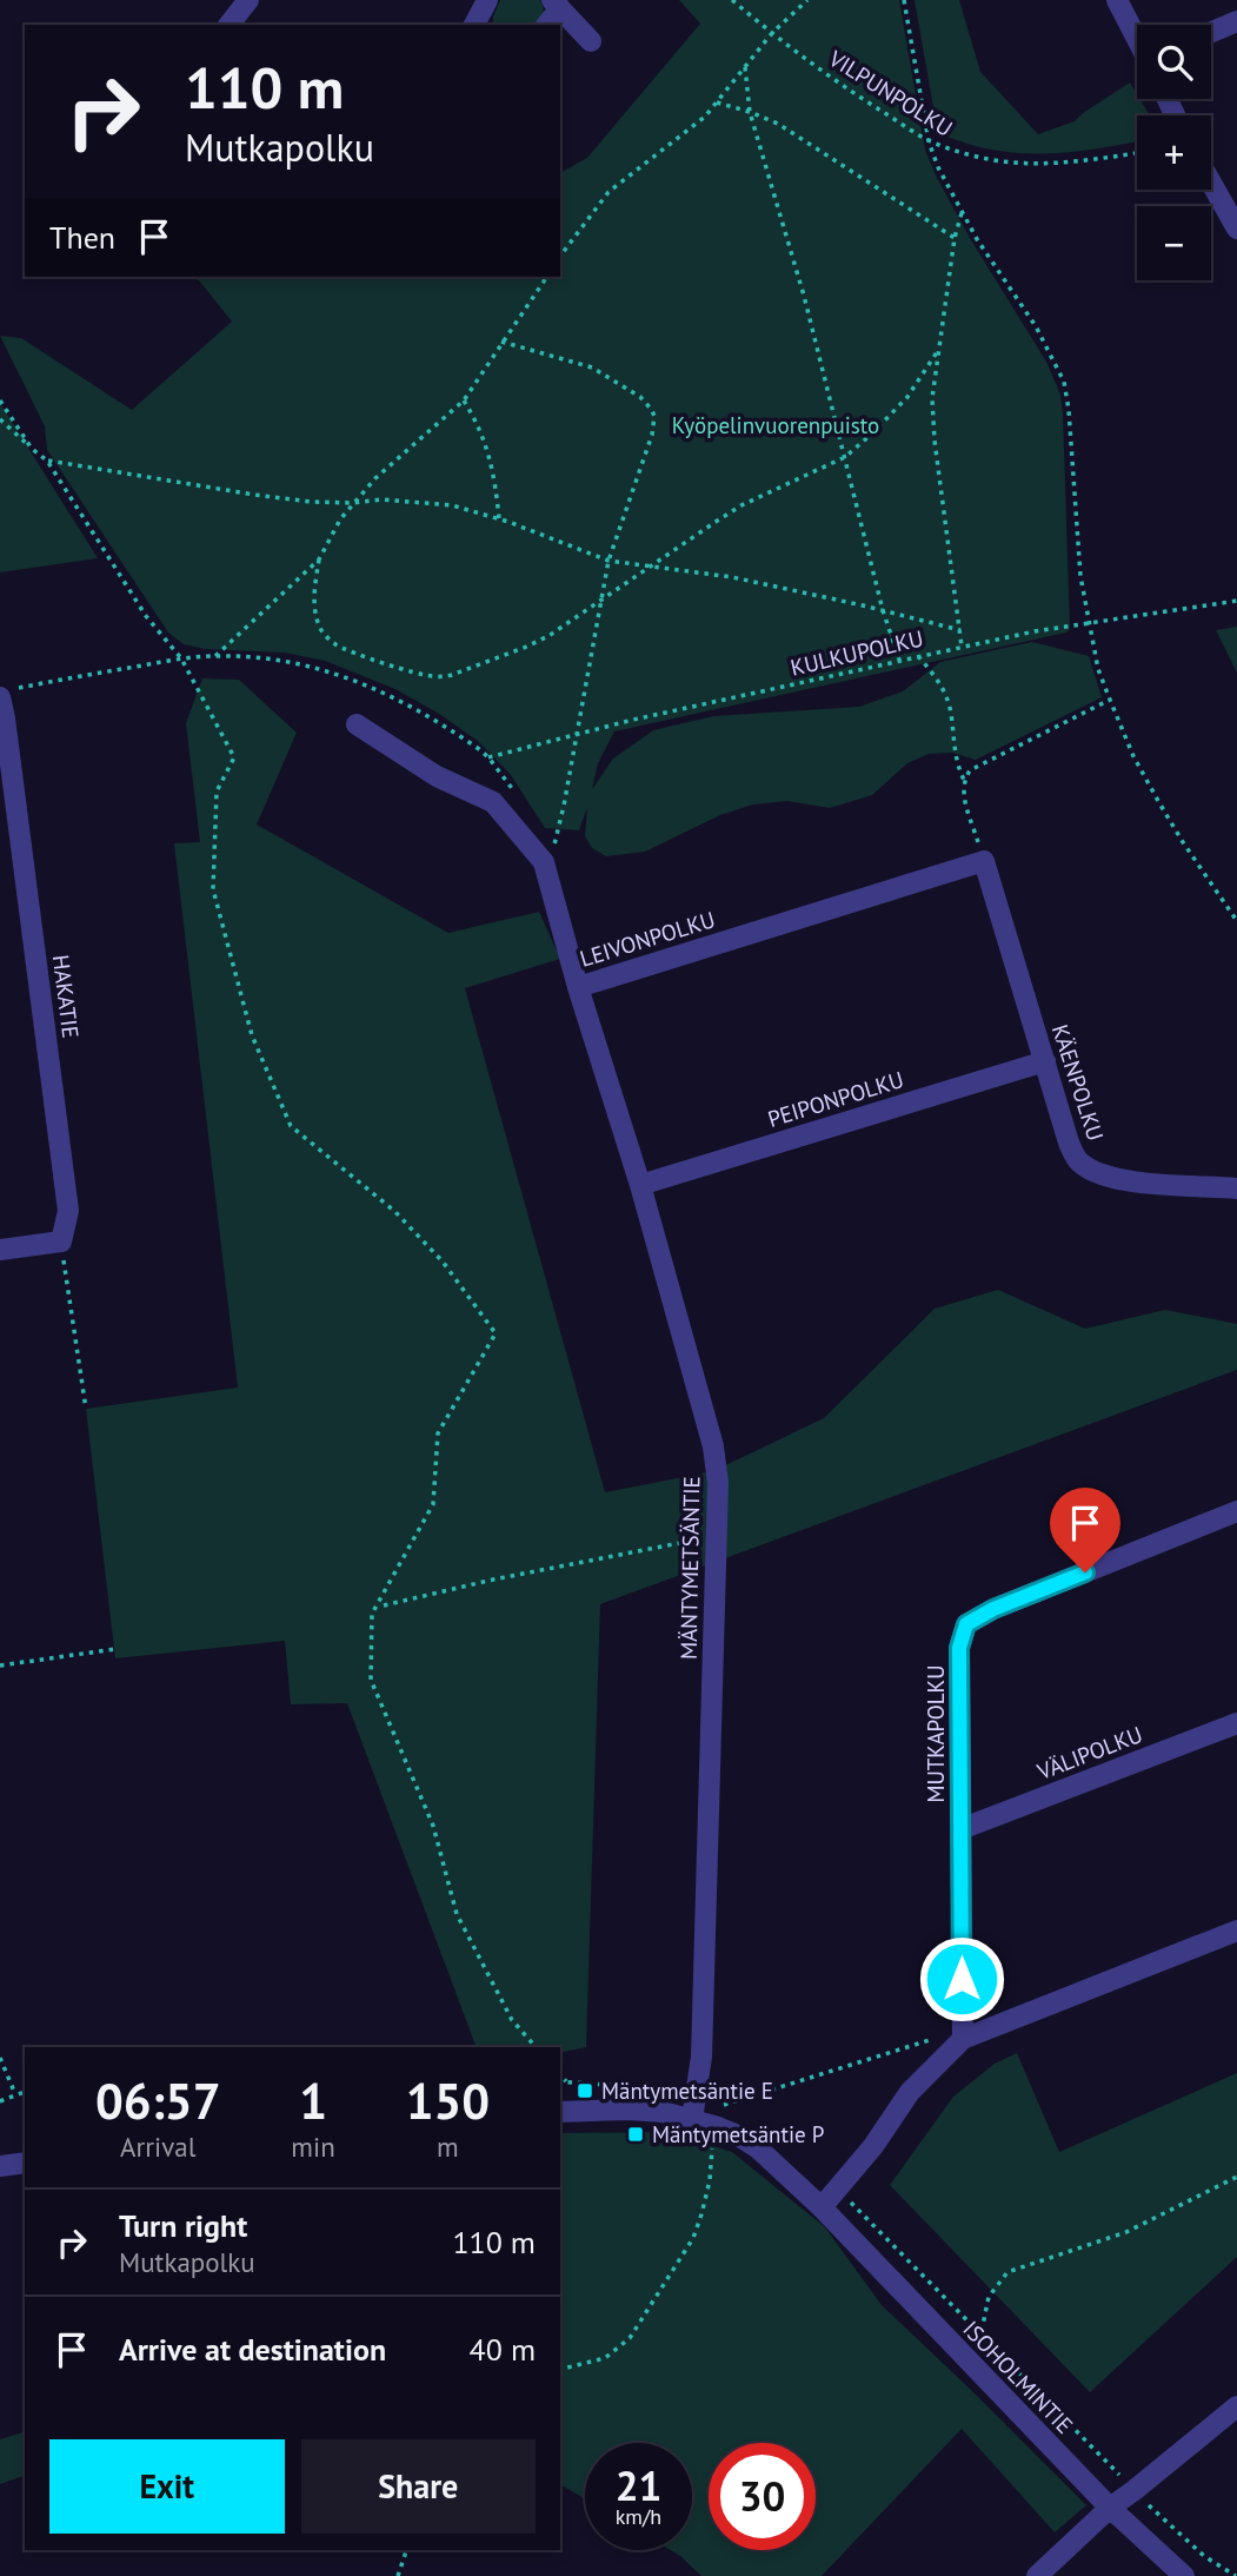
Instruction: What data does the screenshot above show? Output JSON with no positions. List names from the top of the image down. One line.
{"streets":{"street":["LEIVONPOLKU","HAKATIE","KÄENPOLKU","PEIPONPOLKU","MÄNTYMETSÄNTIE","MUTKAPOLKU","VÄLIPOLKU","ISOHOLMINTIE"],"path":["VILPUNPOLKU","KULKUPOLKU"]},"crossings":[["LEIVONPOLKU","KÄENPOLKU"],["LEIVONPOLKU","MÄNTYMETSÄNTIE"],["KÄENPOLKU","PEIPONPOLKU"],["PEIPONPOLKU","MÄNTYMETSÄNTIE"],["MÄNTYMETSÄNTIE","ISOHOLMINTIE"],["MUTKAPOLKU","VÄLIPOLKU"]],"parks":["Kyöpelinvuorenpuisto"],"places":{"transit":["Mäntymetsäntie E","Mäntymetsäntie P"]},"page":{"map_buttons":["+","−"],"turn":["110 m","Mutkapolku"],"then":"Then","eta":["06:57","Arrival","1","min","150","m"],"list":[{"name":"Turn right","note":"Mutkapolku","value":"110 m"},{"name":"Arrive at destination","value":"40 m"}],"buttons":["Exit","Share"],"speed":"21 km/h","limit":"30"}}
